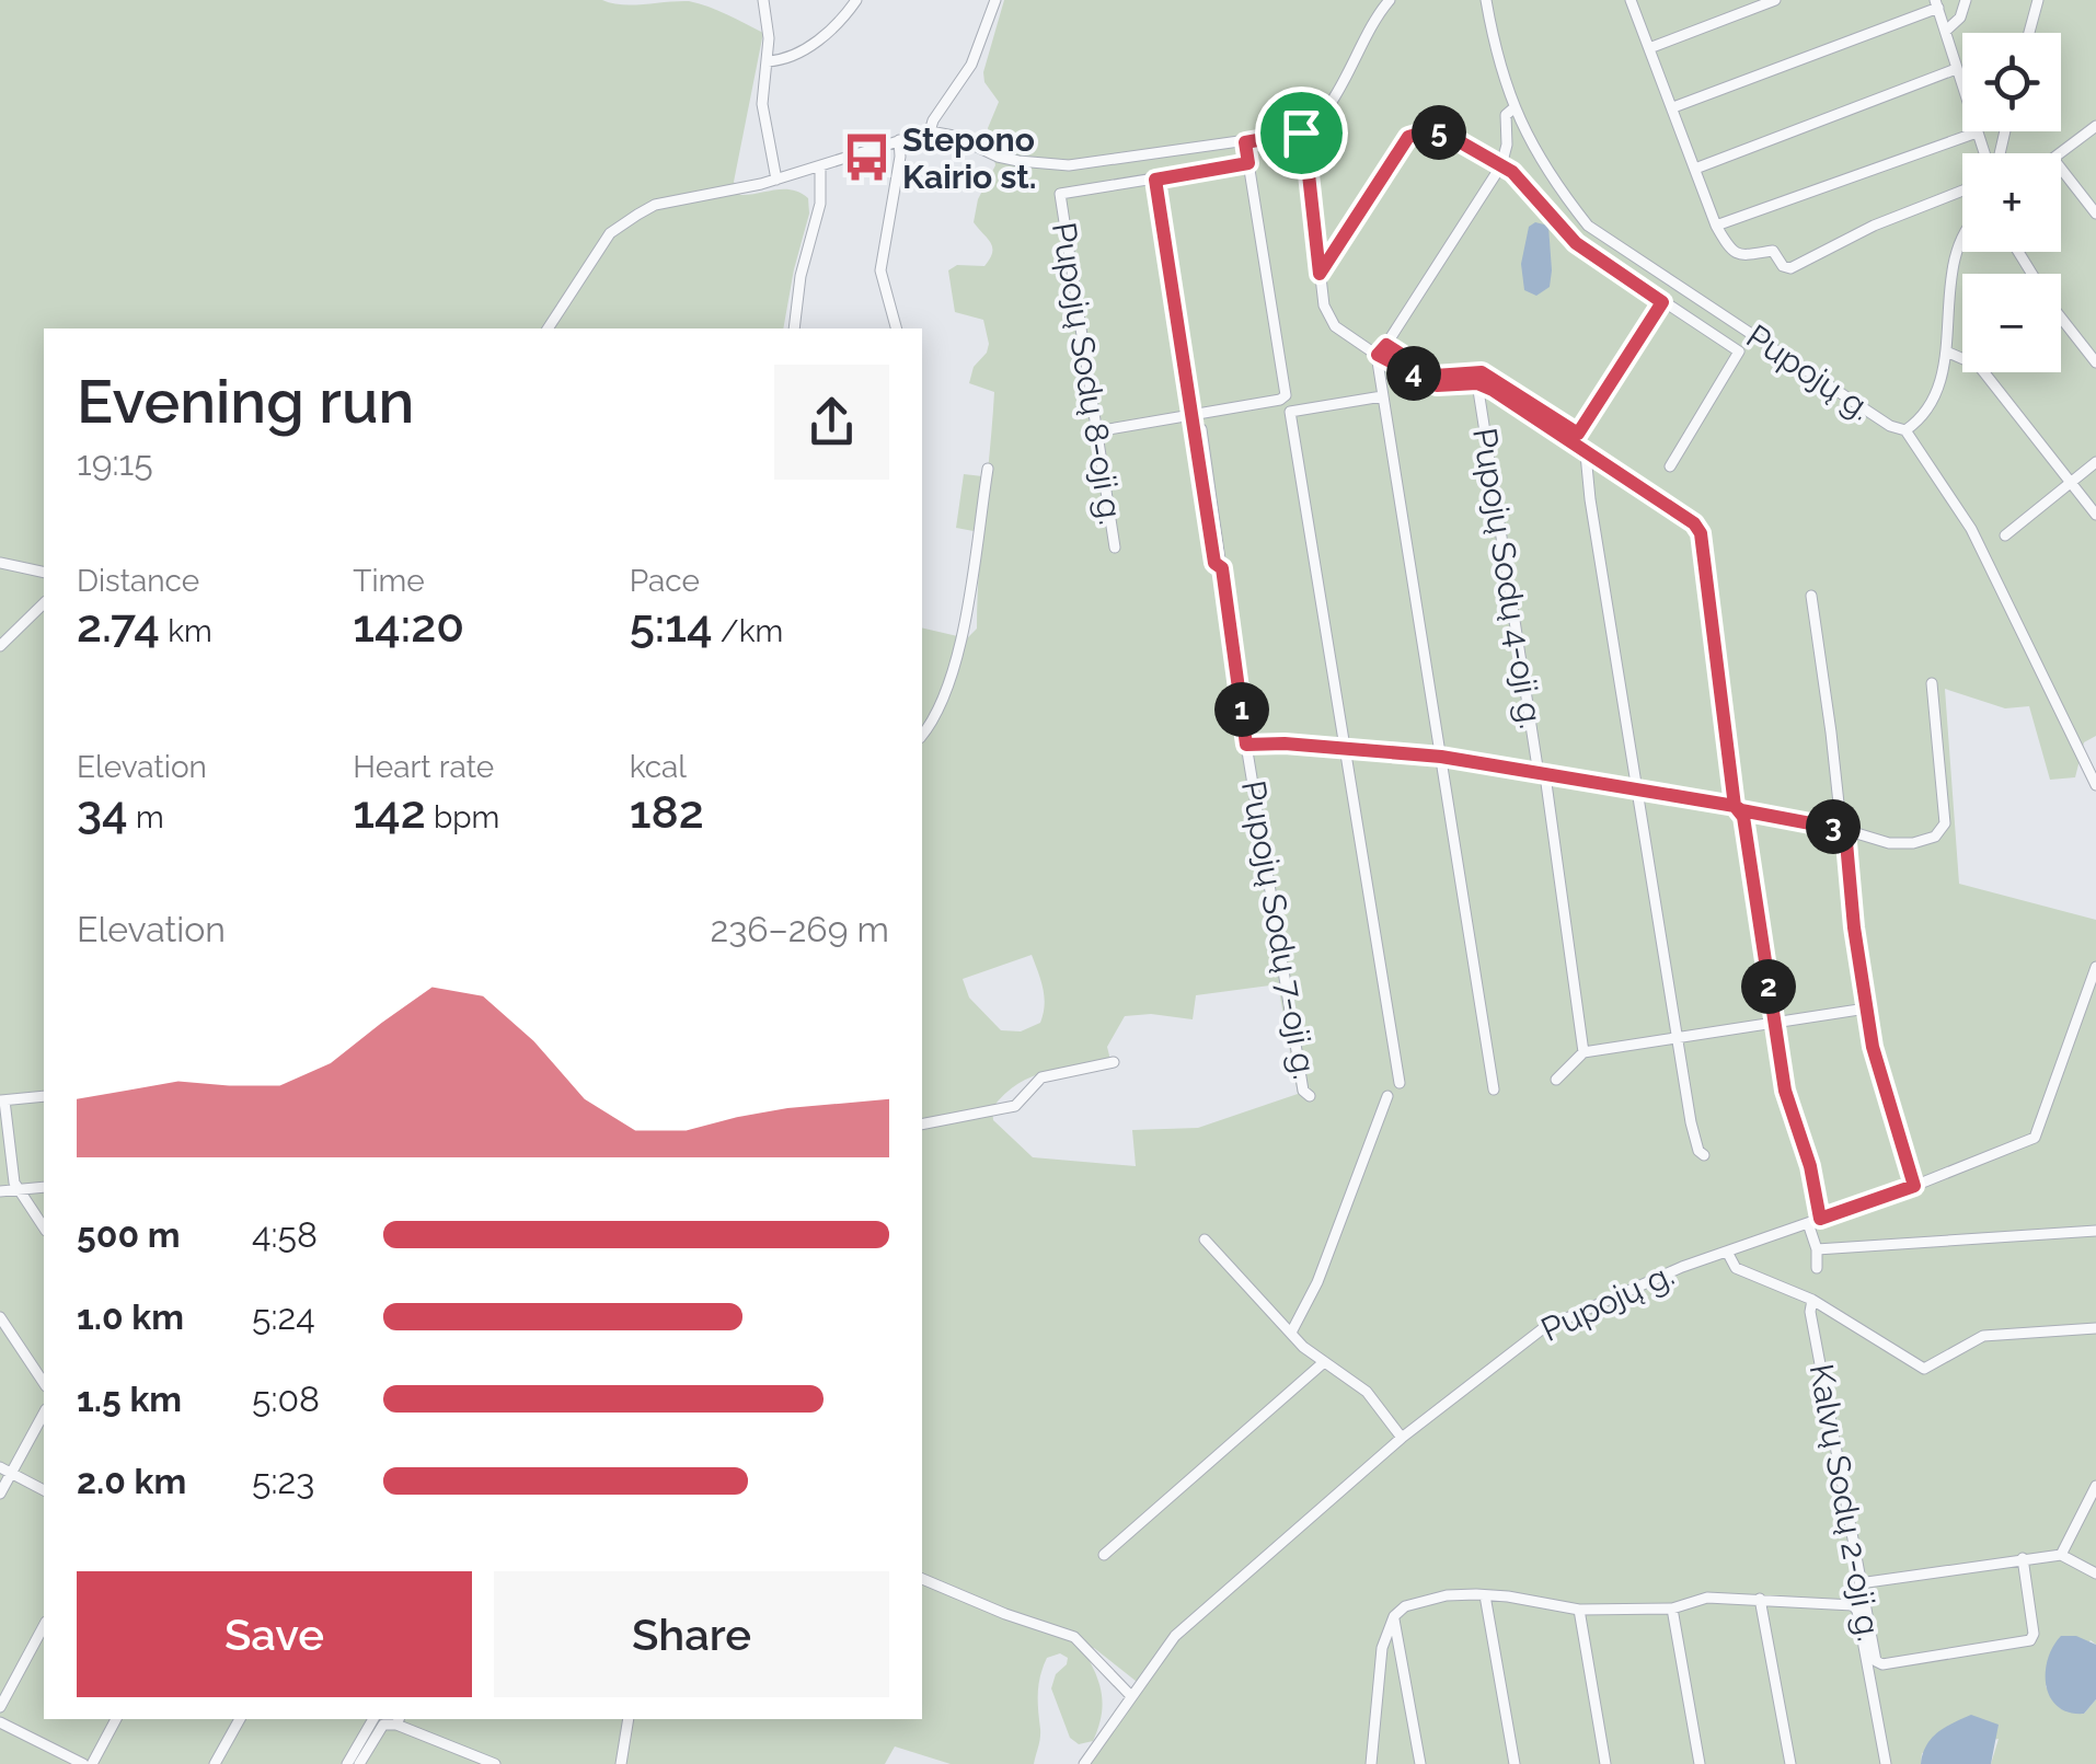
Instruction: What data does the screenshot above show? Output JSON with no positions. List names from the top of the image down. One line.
{"streets":{"street":["Pupojų g.","Pupojų Sodų 8-oji g.","Pupojų Sodų 4-oji g.","Pupojų Sodų 7-oji g.","Kalvų Sodų 2-oji g."]},"crossings":[["Pupojų Sodų 8-oji g.","Pupojų Sodų 7-oji g."]],"places":{"bus stop":["Stepono Kairio st."]},"page":{"map_buttons":["+","−"],"pins":["5","4","1","3","2"],"heading":["Evening run","19:15"],"stats":[["Distance","2.74 km"],["Time","14:20"],["Pace","5:14 /km"],["Elevation","34 m"],["Heart rate","142 bpm"],["kcal","182"]],"chart":["Elevation","236–269 m"],"list":[{"name":"500 m","note":"4:58"},{"name":"1.0 km","note":"5:24"},{"name":"1.5 km","note":"5:08"},{"name":"2.0 km","note":"5:23"}],"buttons":["Save","Share"]}}
